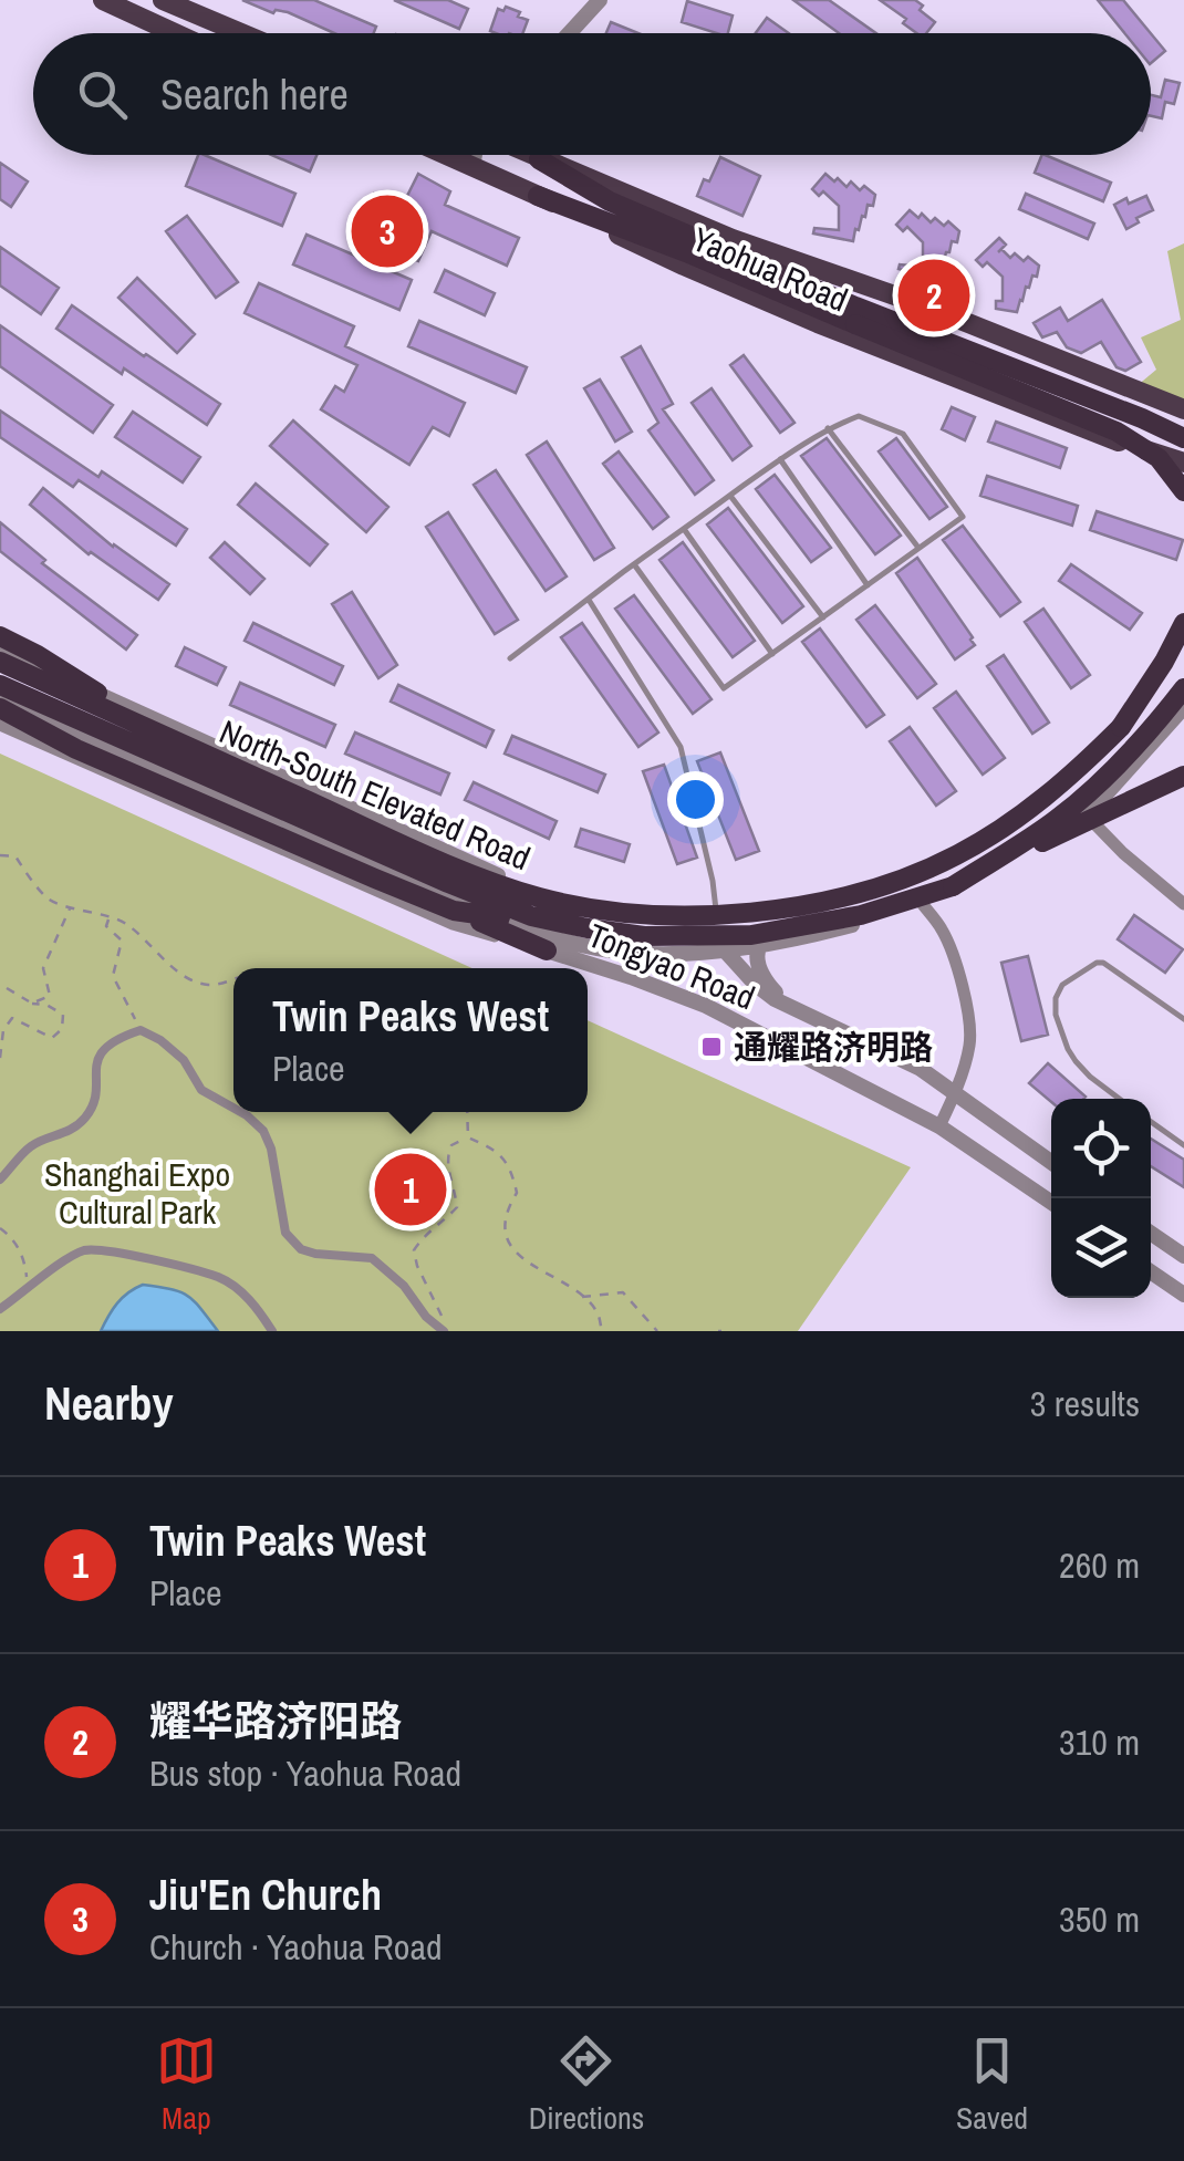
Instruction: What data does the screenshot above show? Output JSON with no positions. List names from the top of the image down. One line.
{"streets":{"highway":["North-South Elevated Road"],"main road":["Yaohua Road"],"street":["Tongyao Road"]},"parks":["Shanghai Expo Cultural Park"],"places":{"transit":["通耀路济明路"]},"page":{"search":"Search here","pins":["3","2","1"],"popup":["Twin Peaks West","Place"],"heading":["Nearby","3 results"],"list":[{"mark":"1","name":"Twin Peaks West","note":"Place","value":"260 m"},{"mark":"2","name":"耀华路济阳路","note":"Bus stop · Yaohua Road","value":"310 m"},{"mark":"3","name":"Jiu'En Church","note":"Church · Yaohua Road","value":"350 m"}],"nav":["Map","Directions","Saved"]}}
